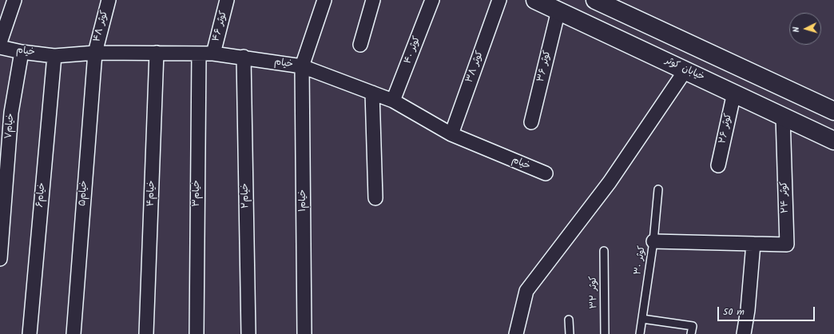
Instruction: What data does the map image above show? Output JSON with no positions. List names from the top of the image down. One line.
{"streets":{"main road":["خیابان کوثر"],"street":["کوثر ۴۸","کوثر ۴۶","کوثر ۴۰","خیام","کوثر ۳۶","کوثر ۳۸","خیام۷","کوثر ۲۶","خیام۵","خیام۴","خیام۳","خیام۶","خیام۲","کوثر ۲۴","خیام۱"],"lane":["کوثر ۳۰","کوثر ۳۲"]},"crossings":[["کوثر ۴۸","خیام"],["کوثر ۴۸","خیام۵"],["کوثر ۴۶","خیام"],["کوثر ۴۰","خیام"],["خیام","کوثر ۳۸"],["خیام","خیام۷"],["خیام","خیام۵"],["خیام","خیام۴"],["خیام","خیام۳"],["خیام","خیام۶"],["خیام","خیام۲"],["خیام","خیام۱"],["کوثر ۳۶","خیابان کوثر"],["خیابان کوثر","کوثر ۲۶"],["خیابان کوثر","کوثر ۲۴"],["کوثر ۲۴","کوثر ۳۰"]],"scale_bar":"50 m","north":"left"}
